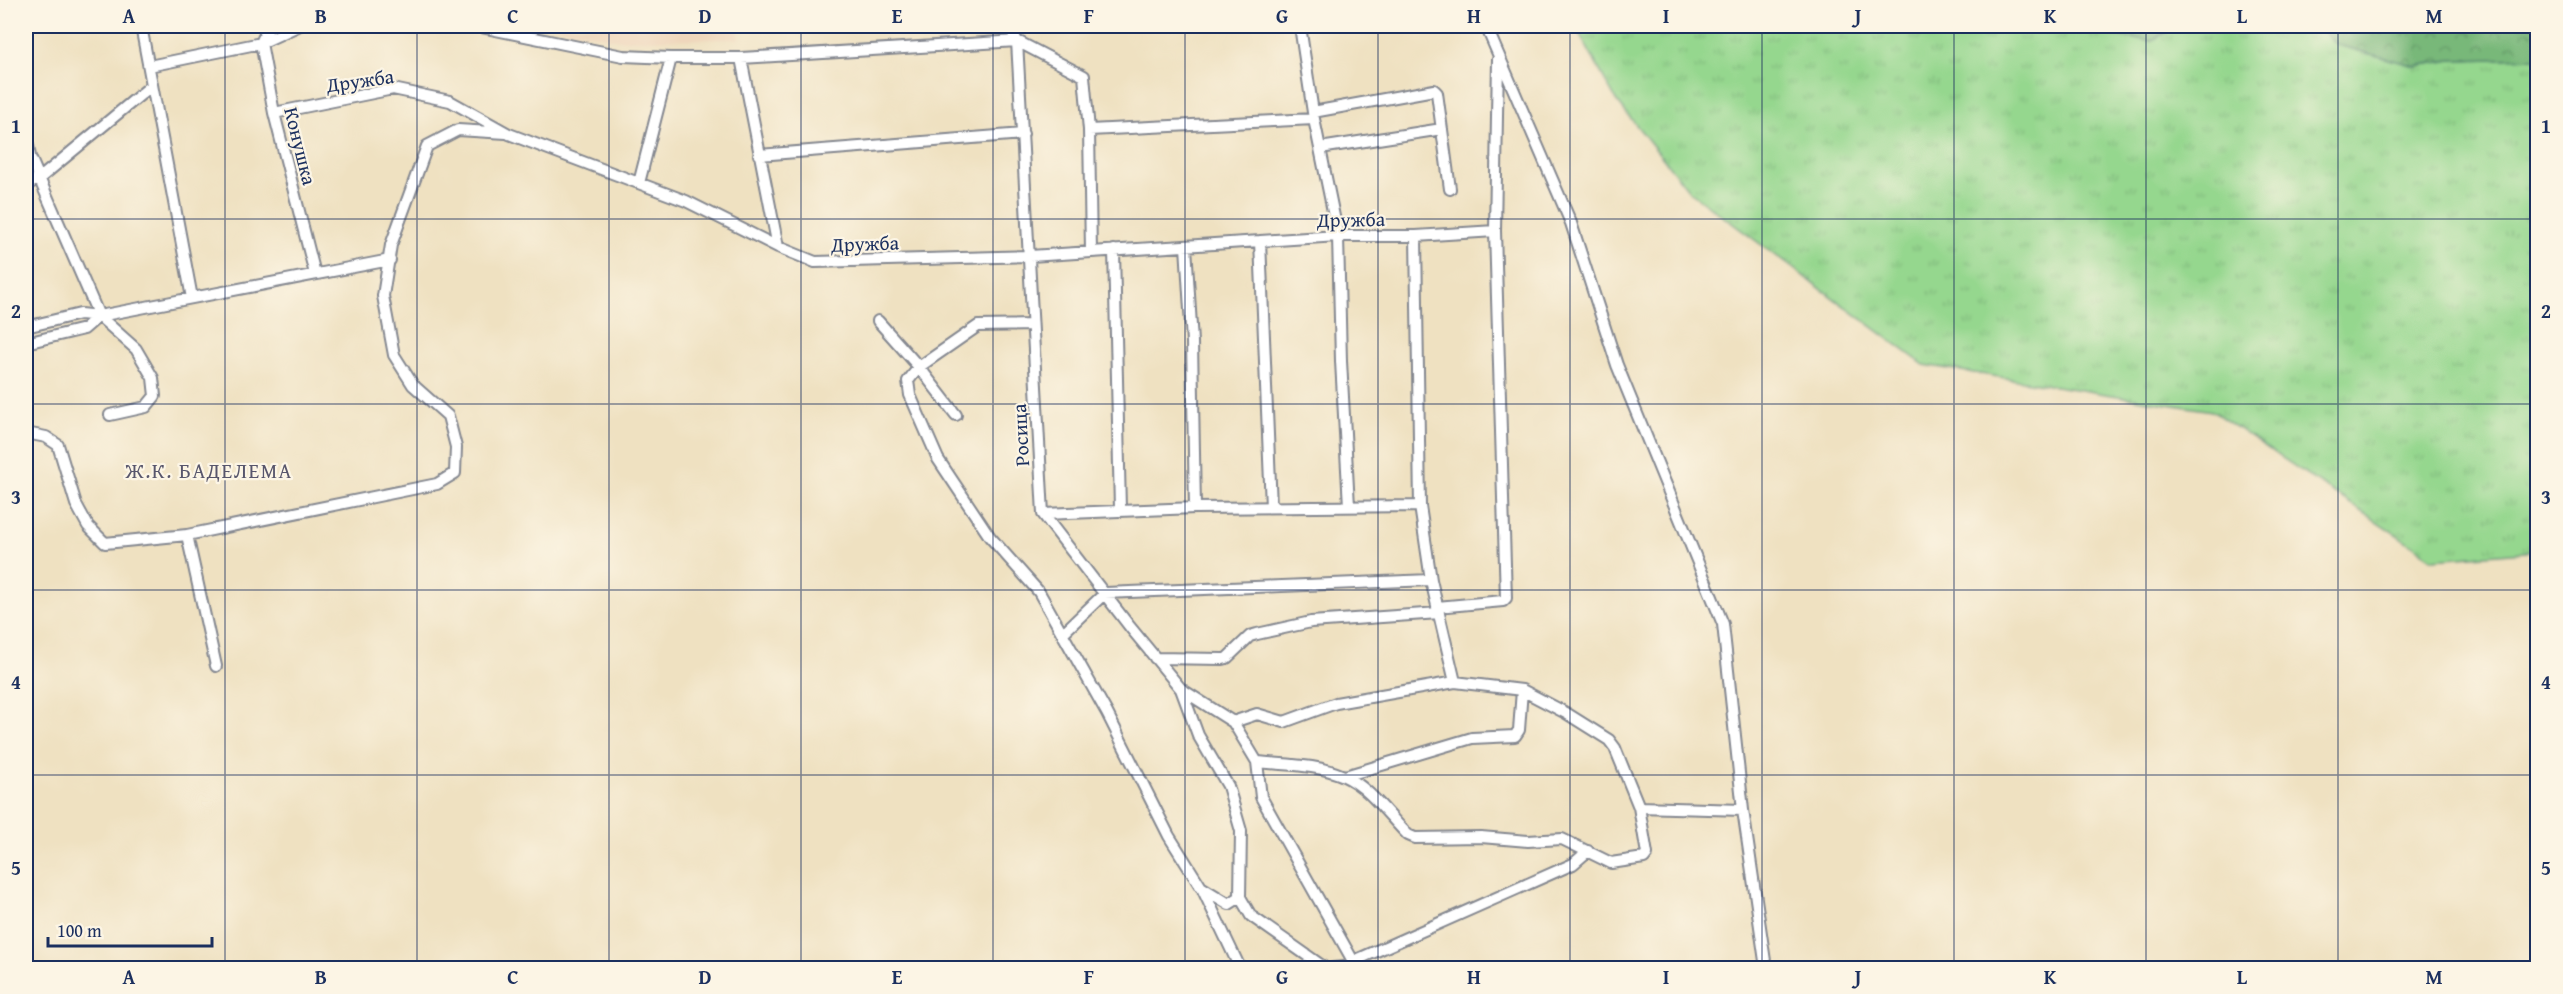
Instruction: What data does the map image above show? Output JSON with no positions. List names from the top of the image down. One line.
{"streets":{"street":["Дружба","Конушка","Росица"]},"crossings":[["Дружба","Конушка"],["Дружба","Росица"]],"districts":["Ж.К. БАДЕЛЕМА"],"scale_bar":"100 m","grid":{"columns":["A","B","C","D","E","F","G","H","I","J","K","L","M"],"rows":["1","2","3","4","5"]}}
